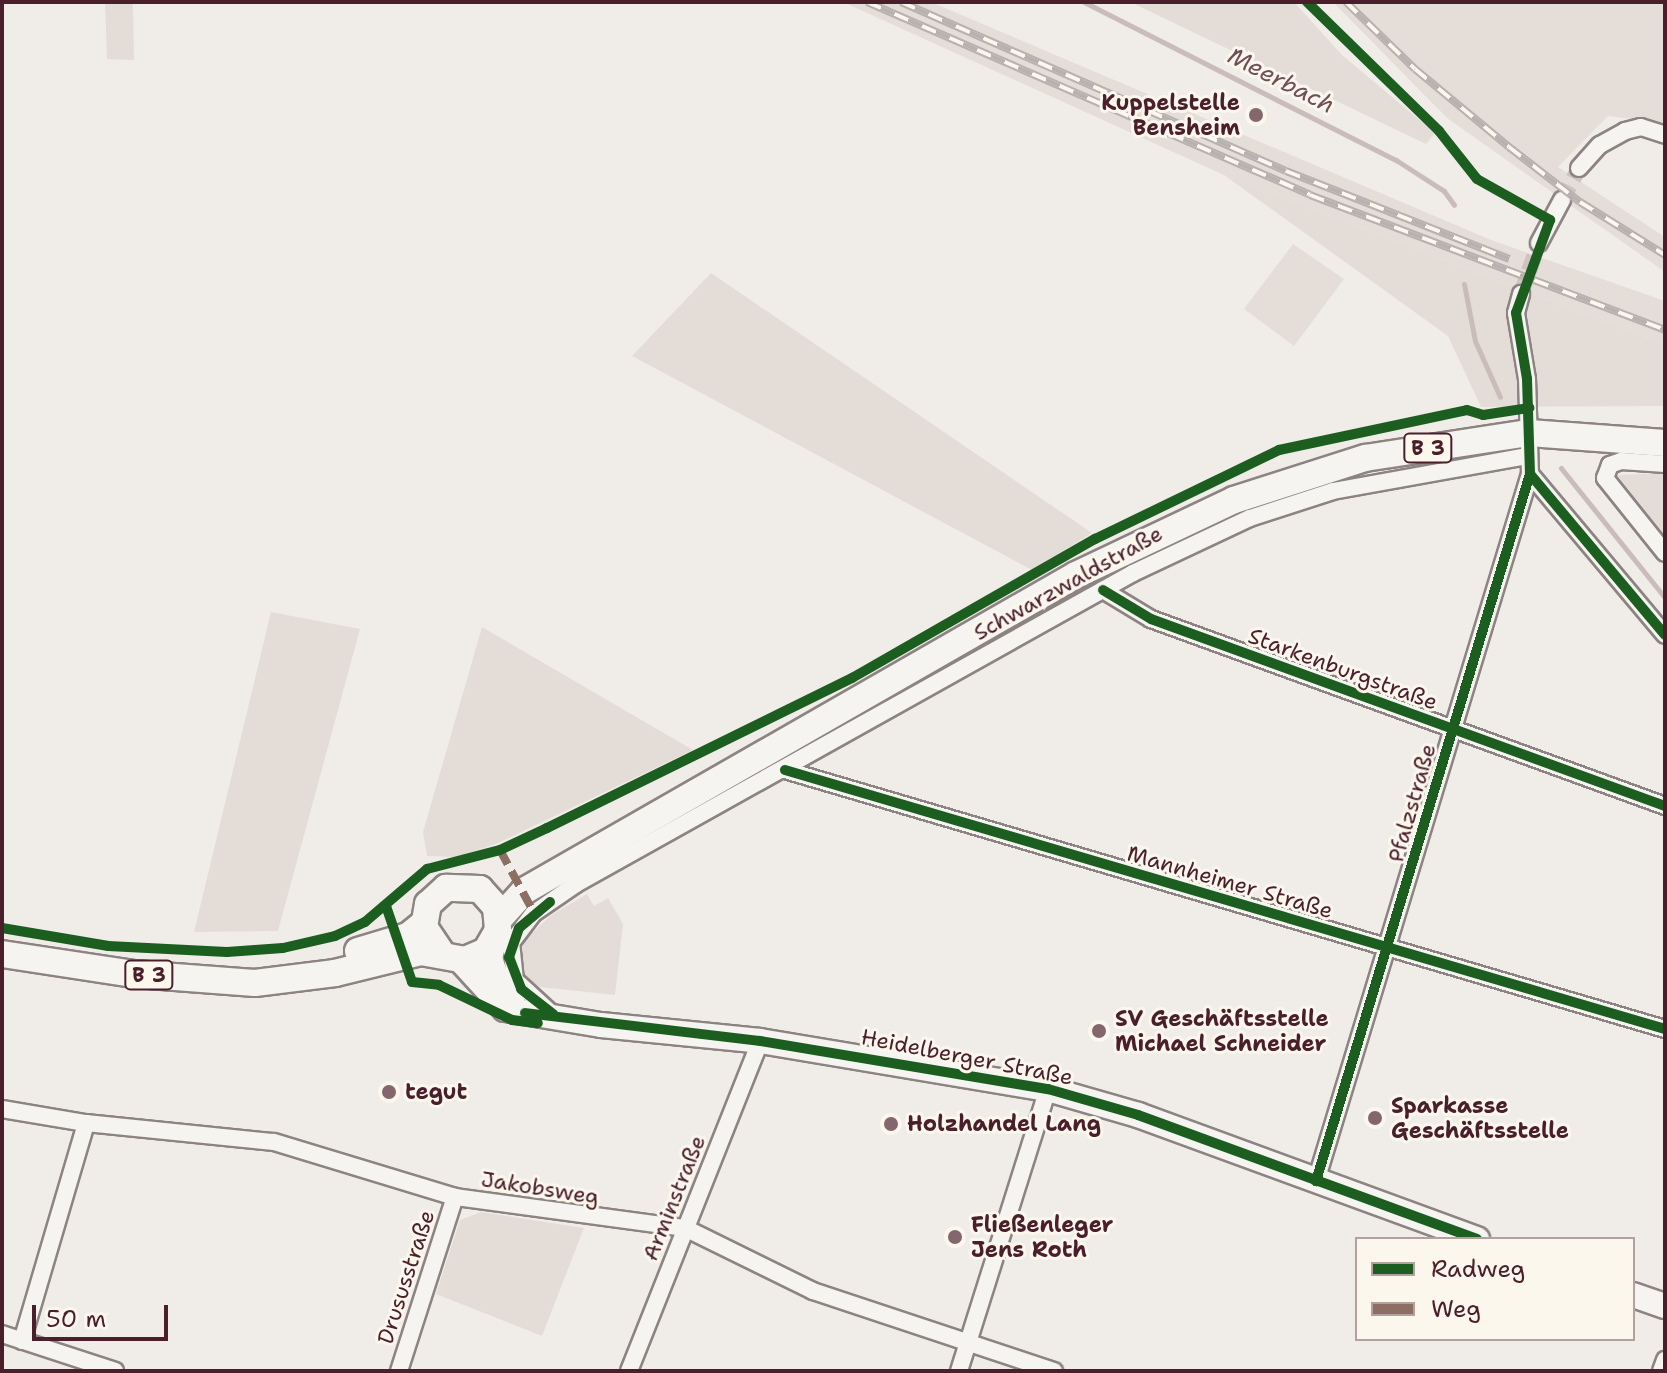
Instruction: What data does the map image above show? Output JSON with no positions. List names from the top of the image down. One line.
{"streets":{"main road":["B 3","Schwarzwaldstraße","Heidelberger Straße"],"street":["Starkenburgstraße","Pfalzstraße","Mannheimer Straße","Jakobsweg","Arminstraße","Drususstraße"]},"crossings":[["B 3","Schwarzwaldstraße"],["B 3","Heidelberger Straße"],["Schwarzwaldstraße","Starkenburgstraße"],["Schwarzwaldstraße","Pfalzstraße"],["Schwarzwaldstraße","Mannheimer Straße"],["Schwarzwaldstraße","Heidelberger Straße"],["Starkenburgstraße","Pfalzstraße"],["Pfalzstraße","Mannheimer Straße"],["Pfalzstraße","Heidelberger Straße"],["Heidelberger Straße","Arminstraße"],["Jakobsweg","Arminstraße"],["Jakobsweg","Drususstraße"]],"water":["Meerbach"],"places":["Kuppelstelle Bensheim","SV Geschäftsstelle Michael Schneider","tegut","Sparkasse Geschäftsstelle","Holzhandel Lang","Fließenleger Jens Roth"],"legend":["Radweg","Weg"],"scale_bar":"50 m"}
